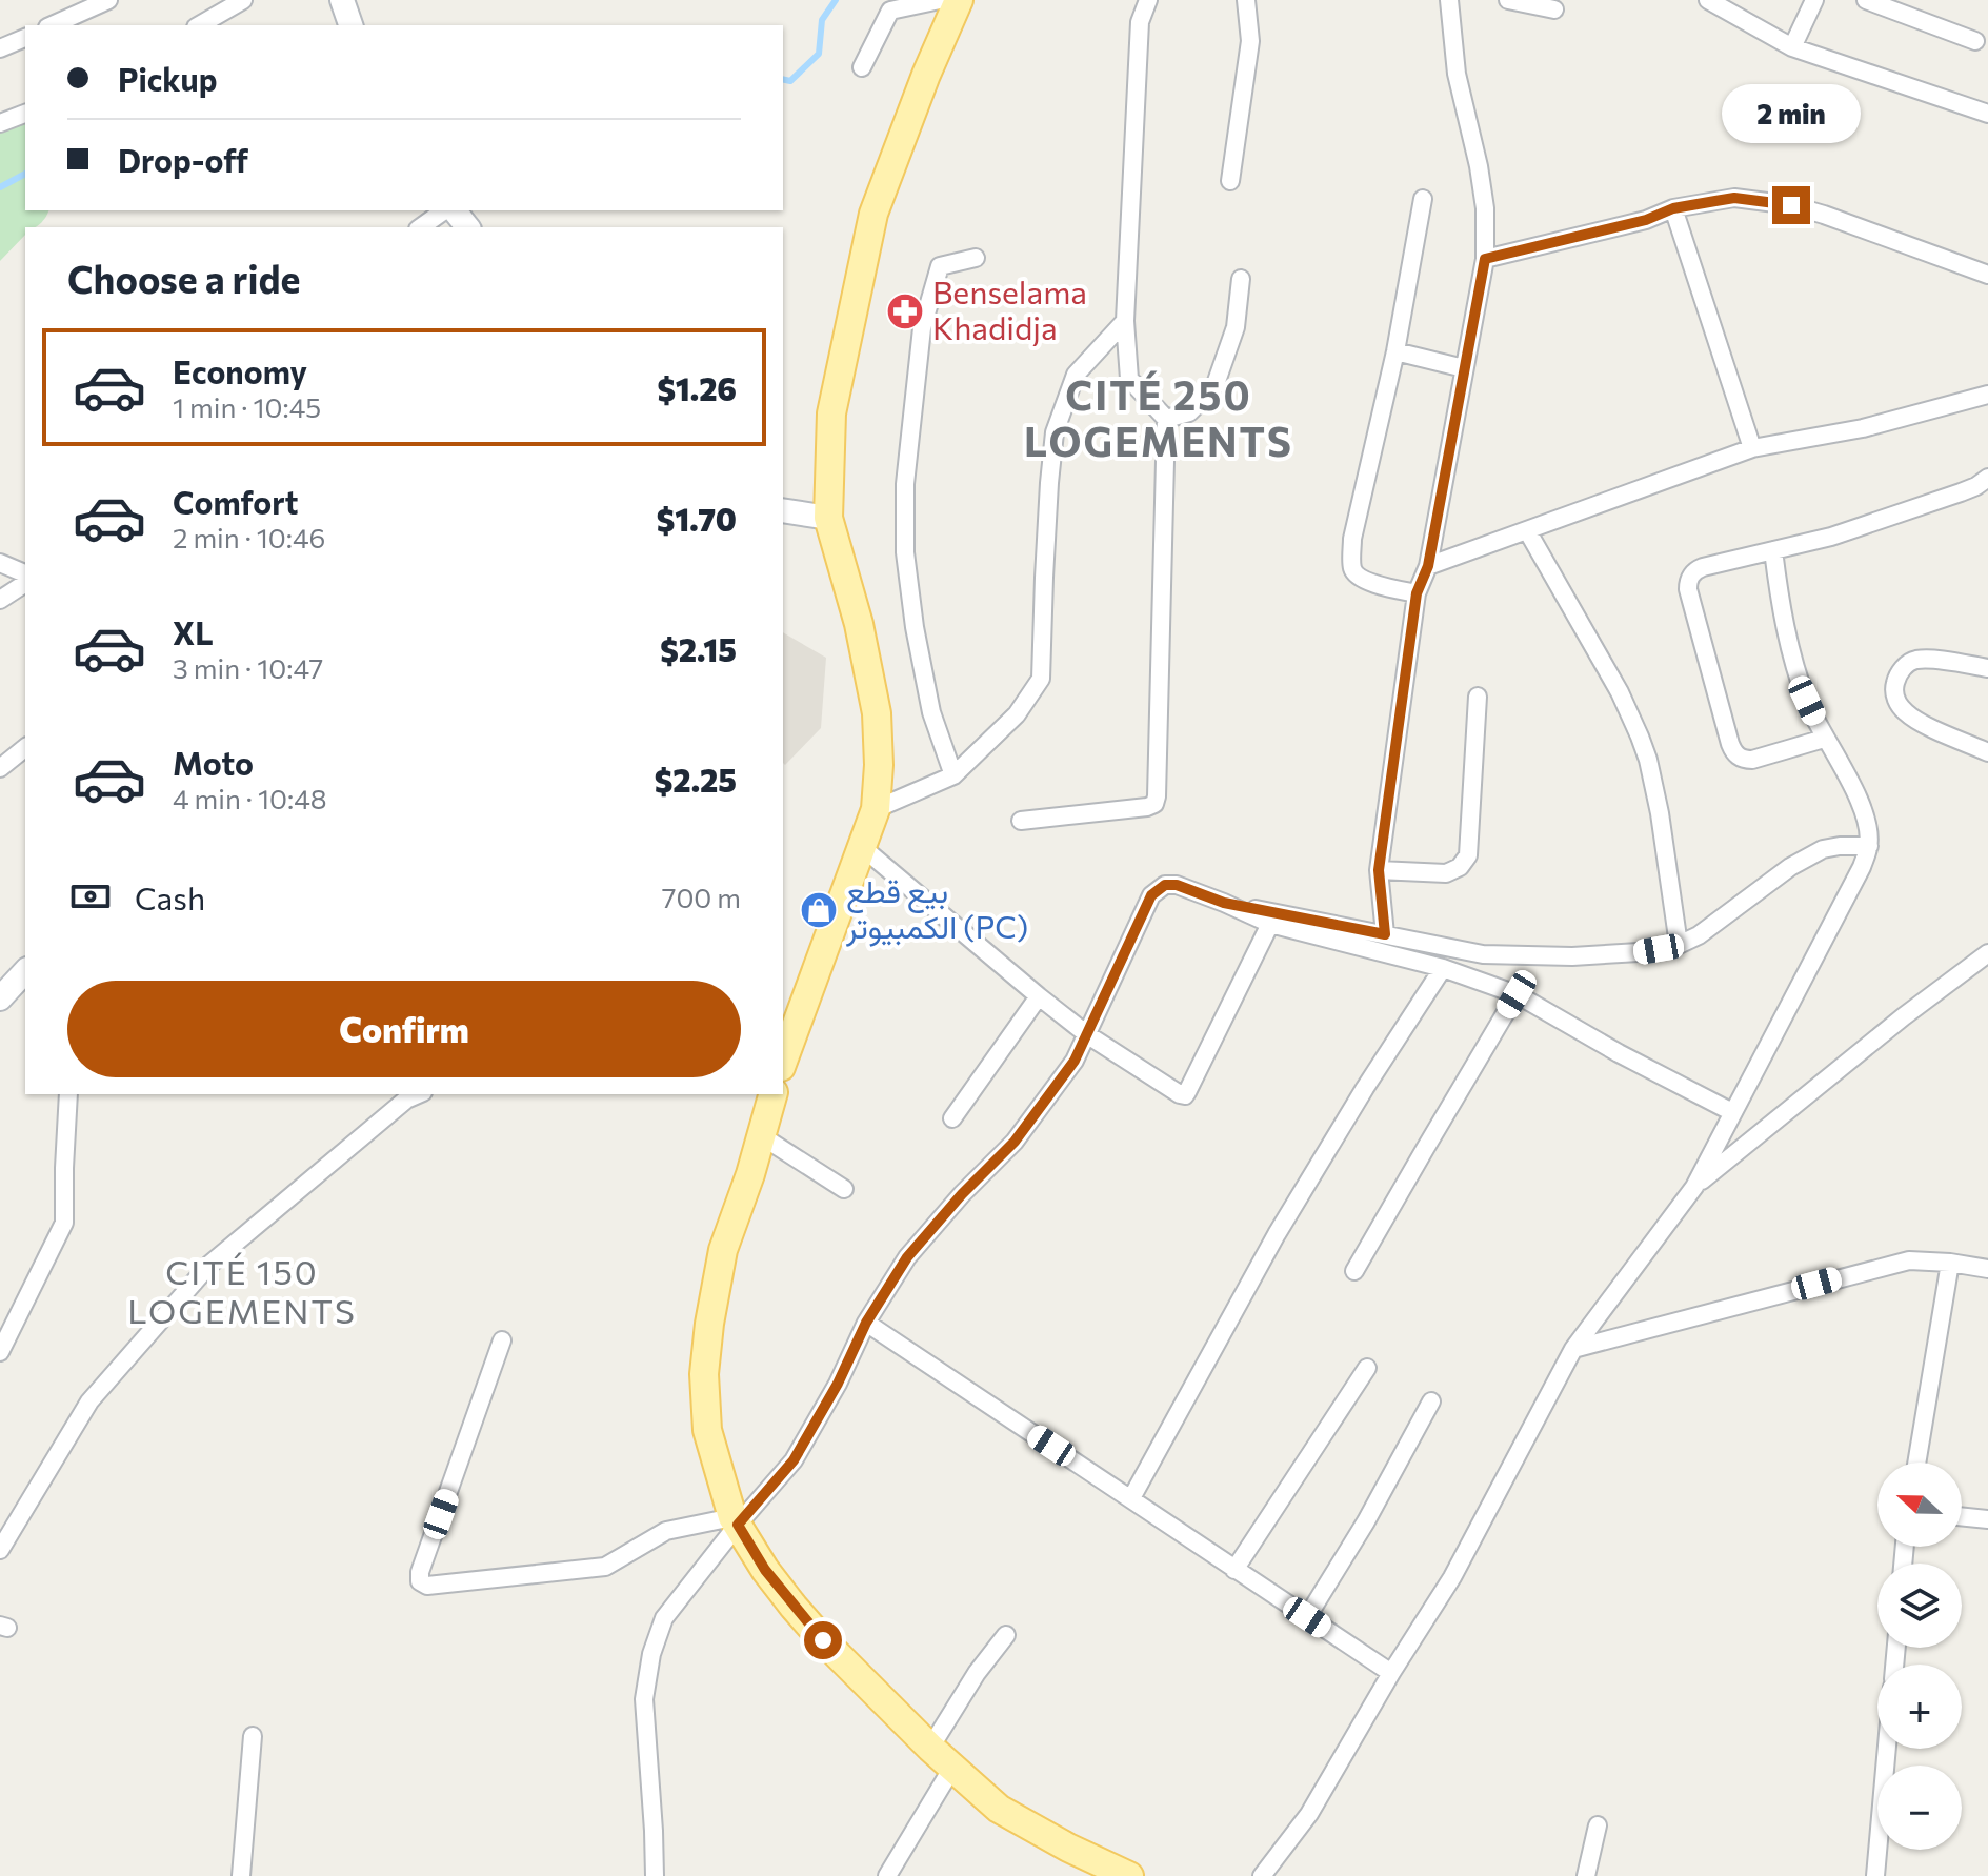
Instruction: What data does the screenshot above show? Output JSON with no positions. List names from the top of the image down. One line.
{"districts":["CITÉ 250 LOGEMENTS","CITÉ 150 LOGEMENTS"],"places":{"pharmacy":["Benselama Khadidja"],"shop":["بيع قطع الكمبيوتر (PC)"]},"north":"left","page":{"banner":["Pickup","Drop-off"],"bubble":"2 min","heading":"Choose a ride","list":[{"name":"Economy","note":"1 min · 10:45","value":"$1.26"},{"name":"Comfort","note":"2 min · 10:46","value":"$1.70"},{"name":"XL","note":"3 min · 10:47","value":"$2.15"},{"name":"Moto","note":"4 min · 10:48","value":"$2.25"}],"pay":["Cash","700 m"],"buttons":"Confirm","map_buttons":["+","−"]}}
